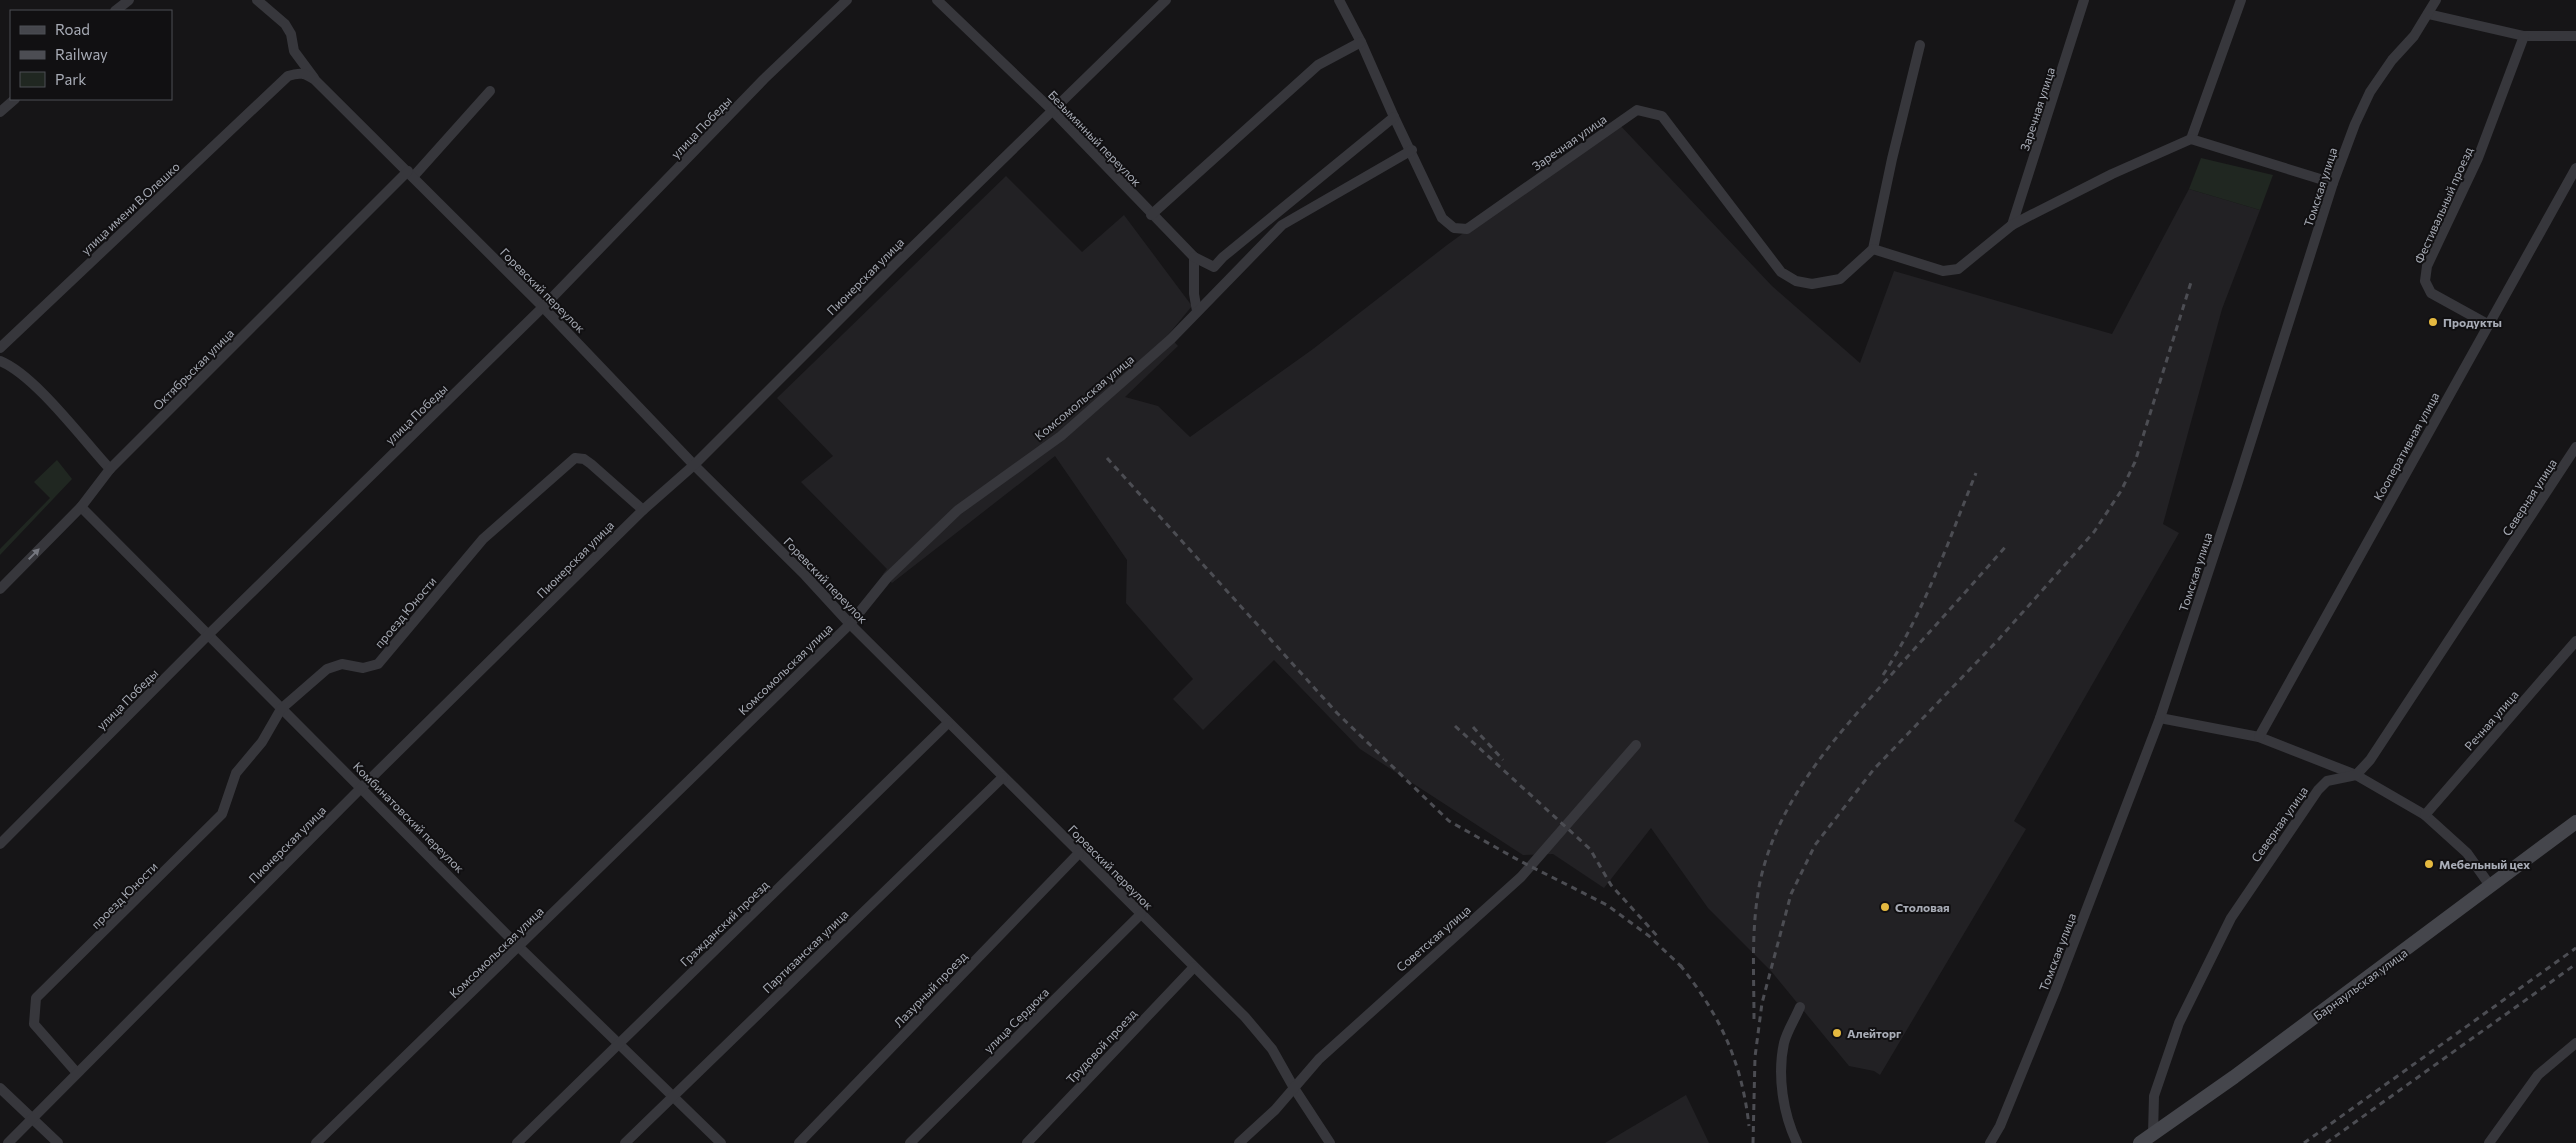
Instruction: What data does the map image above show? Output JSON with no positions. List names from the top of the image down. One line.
{"streets":{"street":["Заречная улица","улица Победы","Безымянный переулок","Томская улица","Фестивальный проезд","улица имени В.Олешко","Пионерская улица","Горевский переулок","Октябрьская улица","Комсомольская улица","Кооперативная улица","Северная улица","проезд Юности","Речная улица","Комбинатовский переулок","Гражданский проезд","Советская улица","Партизанская улица","Барнаульская улица","Лазурный проезд","улица Сердюка","Трудовой проезд"]},"crossings":[["Заречная улица","Комсомольская улица"],["улица Победы","Горевский переулок"],["улица Победы","Комбинатовский переулок"],["Безымянный переулок","Пионерская улица"],["Фестивальный проезд","Кооперативная улица"],["улица имени В.Олешко","Горевский переулок"],["Пионерская улица","Горевский переулок"],["Пионерская улица","проезд Юности"],["Пионерская улица","Комбинатовский переулок"],["Горевский переулок","Октябрьская улица"],["Горевский переулок","Комсомольская улица"],["Горевский переулок","Гражданский проезд"],["Горевский переулок","Советская улица"],["Горевский переулок","Партизанская улица"],["Горевский переулок","Лазурный проезд"],["Горевский переулок","улица Сердюка"],["Горевский переулок","Трудовой проезд"],["Октябрьская улица","Комбинатовский переулок"],["Комсомольская улица","Комбинатовский переулок"],["Северная улица","Барнаульская улица"],["проезд Юности","Комбинатовский переулок"],["Комбинатовский переулок","Гражданский проезд"],["Комбинатовский переулок","Партизанская улица"]],"places":["Продукты","Мебельный цех","Столовая","Алейторг"],"legend":["Road","Railway","Park"]}
